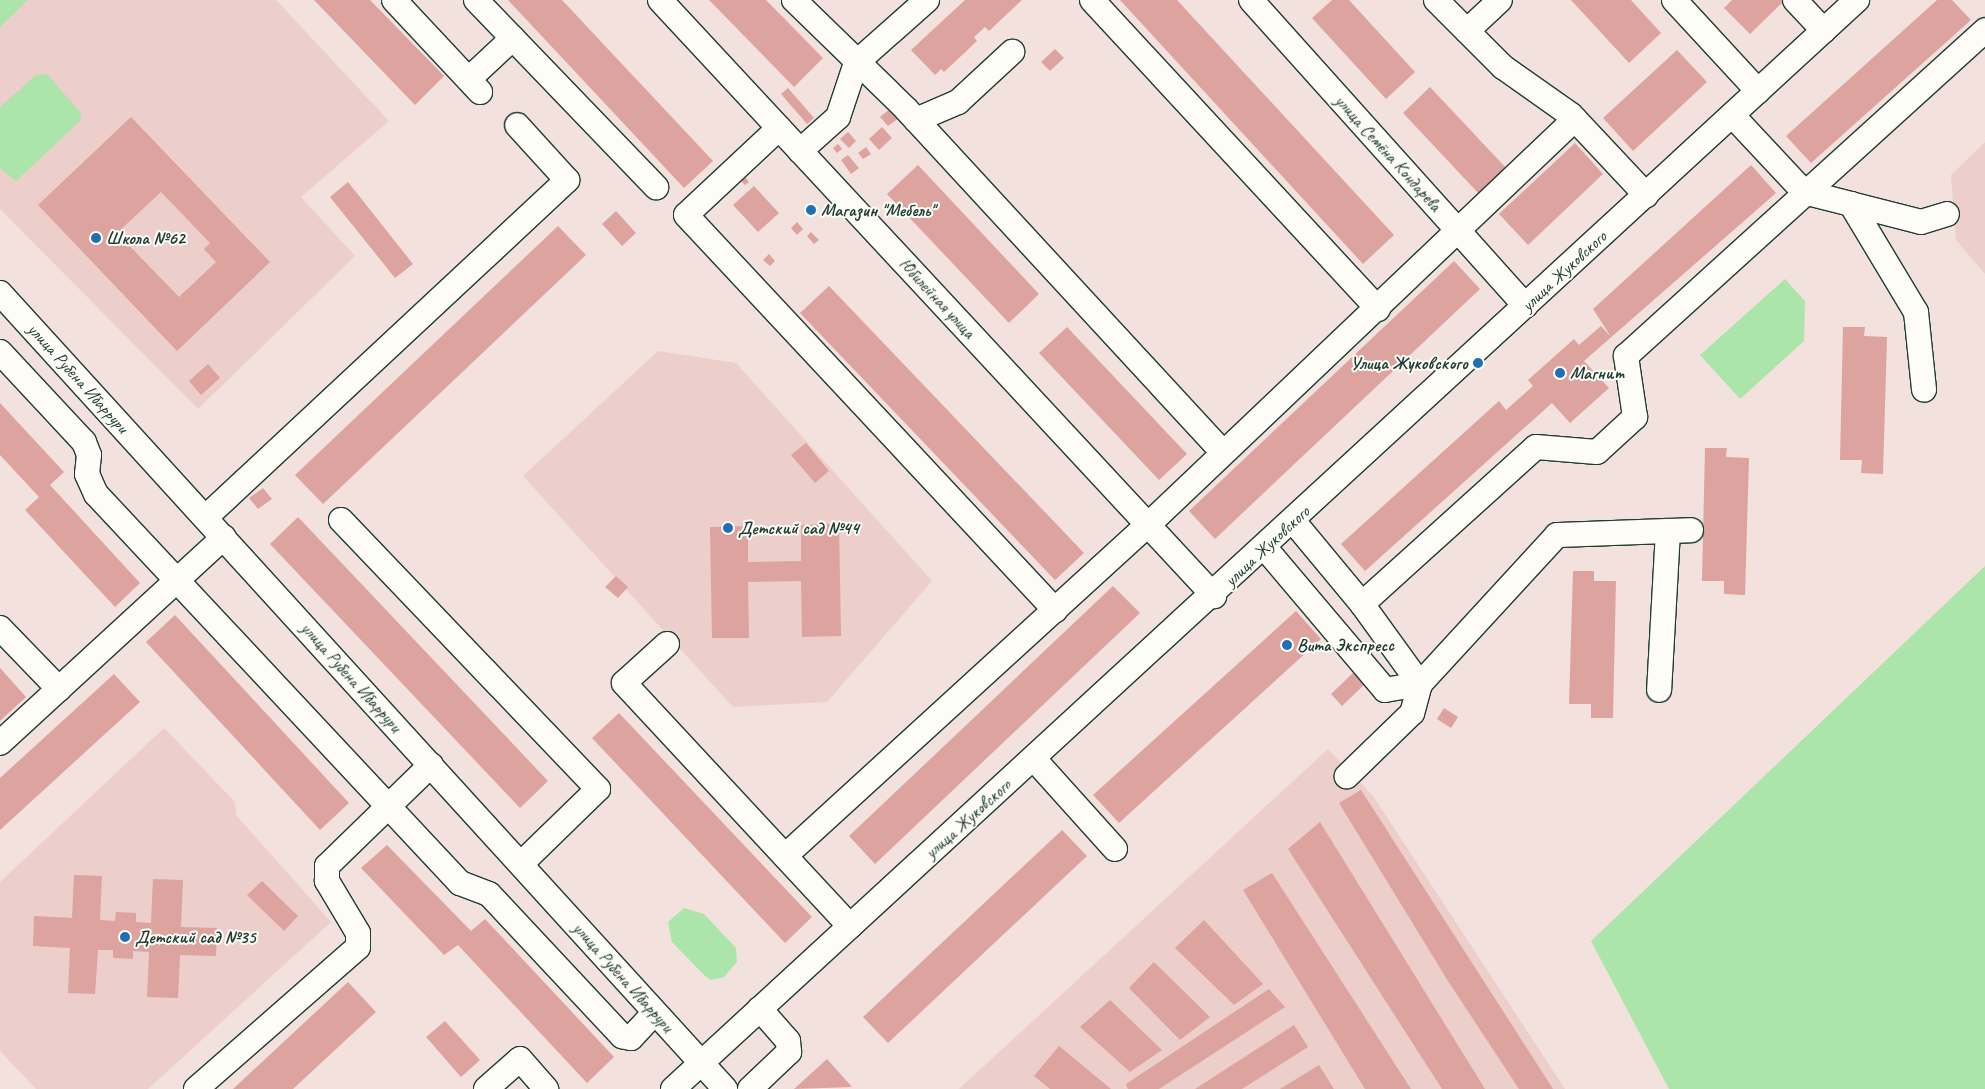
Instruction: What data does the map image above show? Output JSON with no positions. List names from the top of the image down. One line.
{"streets":{"street":["улица Семёна Кондарева","улица Жуковского","Юбилейная улица","улица Рубена Ибаррури"]},"crossings":[["улица Семёна Кондарева","улица Жуковского"],["улица Жуковского","Юбилейная улица"],["улица Жуковского","улица Рубена Ибаррури"]],"places":["Магазин \"Мебель\"","Школа №62","Улица Жуковского","Магнит","Детский сад №44","Вита Экспресс","Детский сад №35"]}
